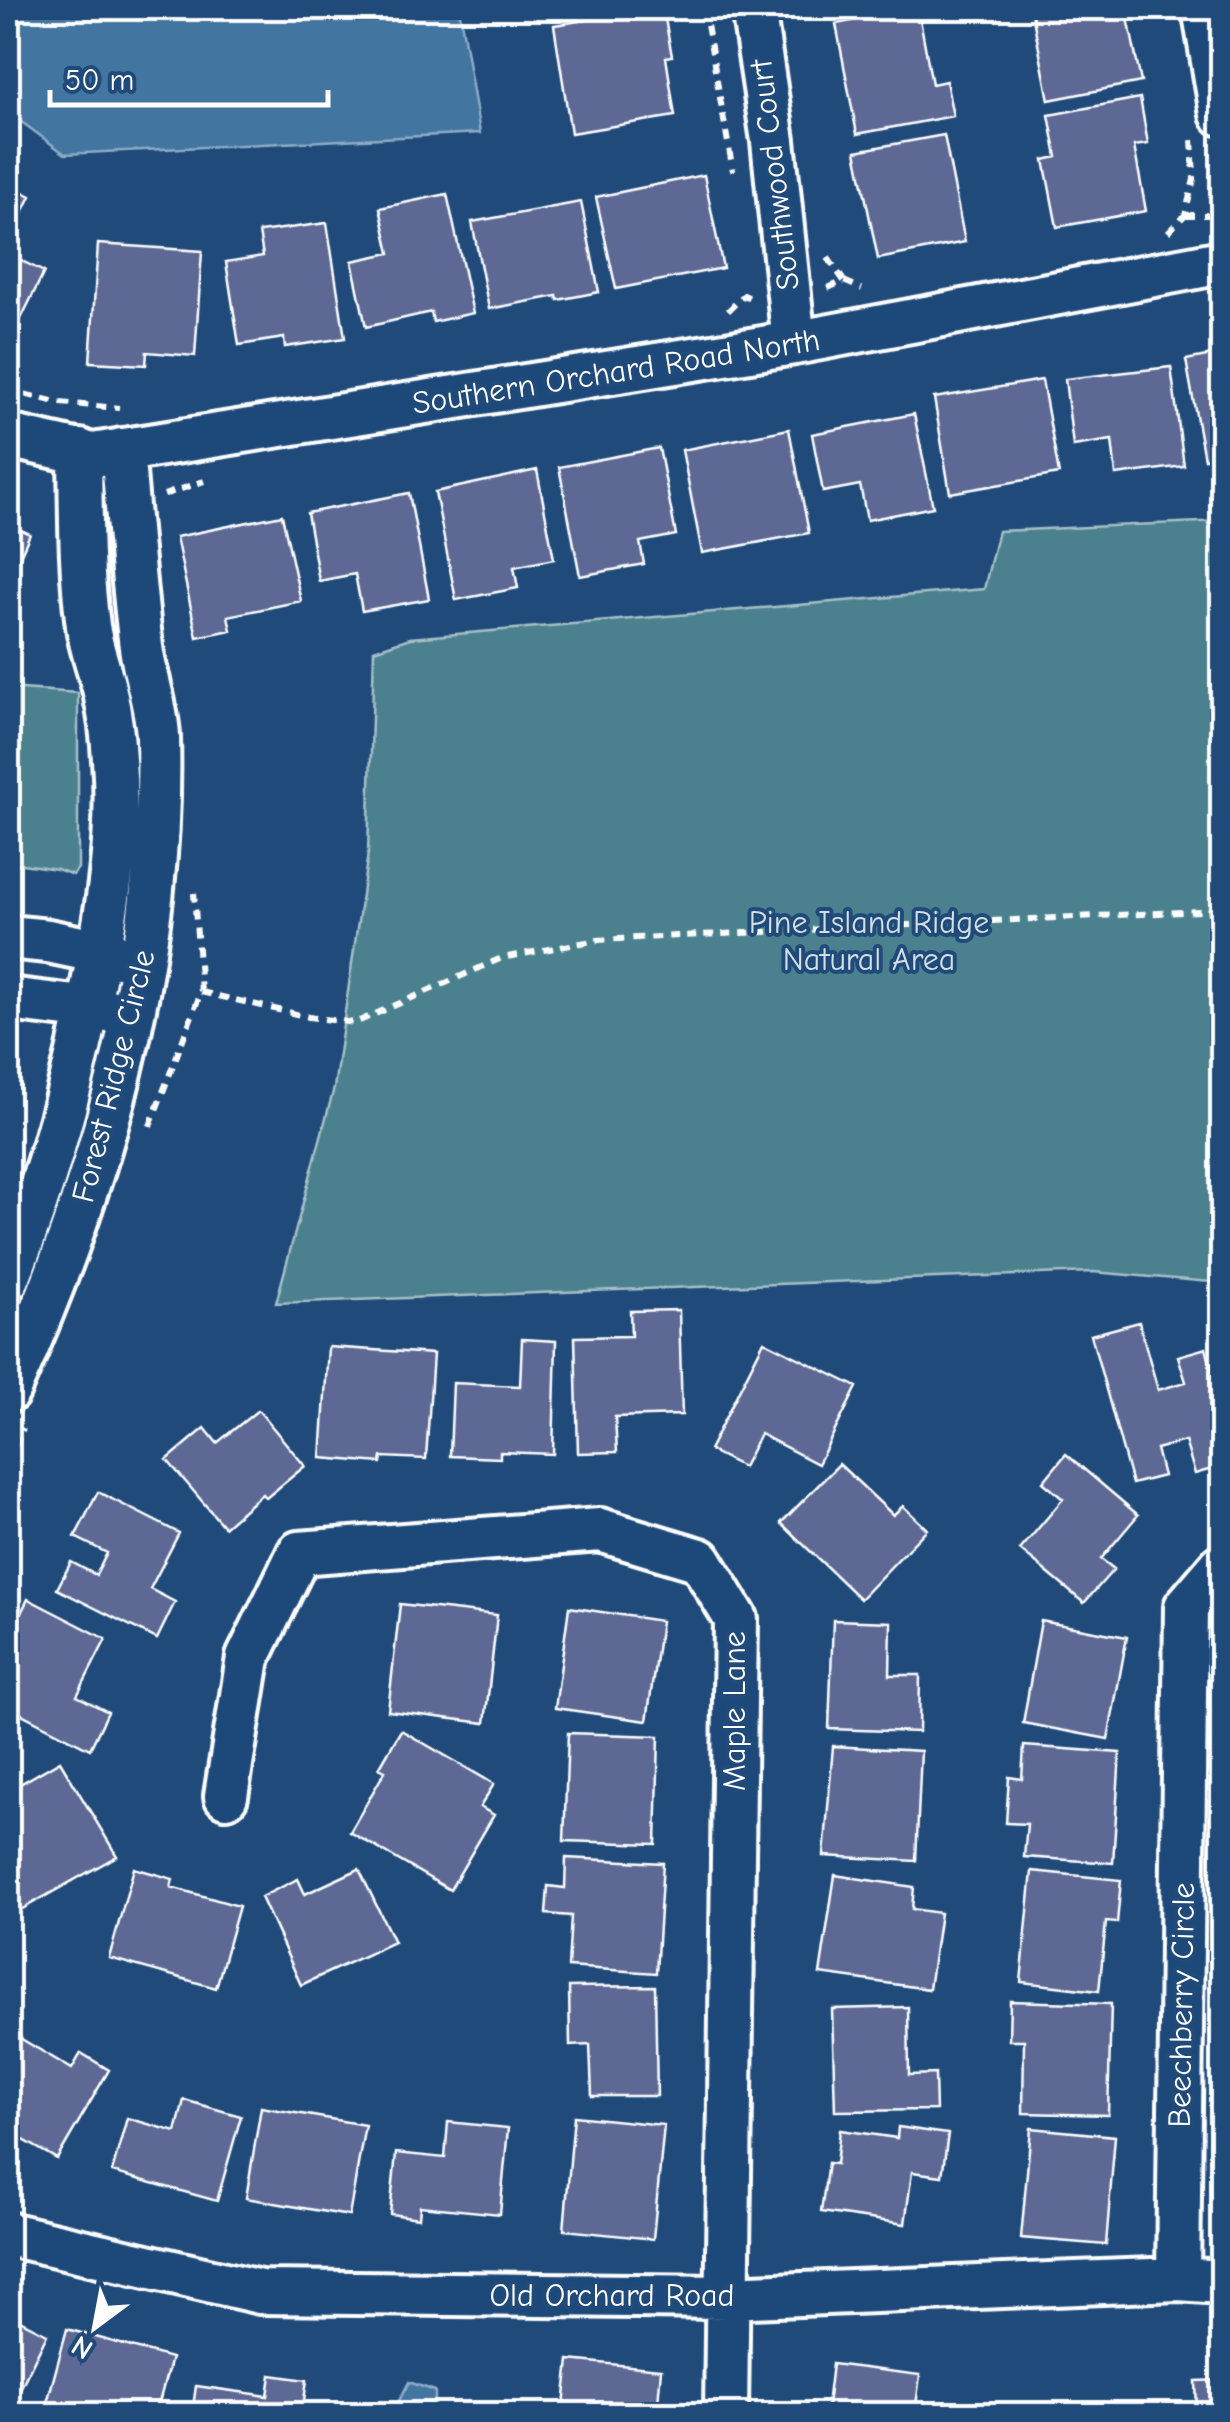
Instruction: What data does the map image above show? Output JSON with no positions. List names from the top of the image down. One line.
{"streets":{"street":["Southwood Court","Southern Orchard Road North","Forest Ridge Circle","Maple Lane","Beechberry Circle","Old Orchard Road"]},"crossings":[["Southwood Court","Southern Orchard Road North"],["Southern Orchard Road North","Forest Ridge Circle"],["Maple Lane","Old Orchard Road"],["Beechberry Circle","Old Orchard Road"]],"parks":["Pine Island Ridge Natural Area"],"scale_bar":"50 m","north":"bottom left"}
